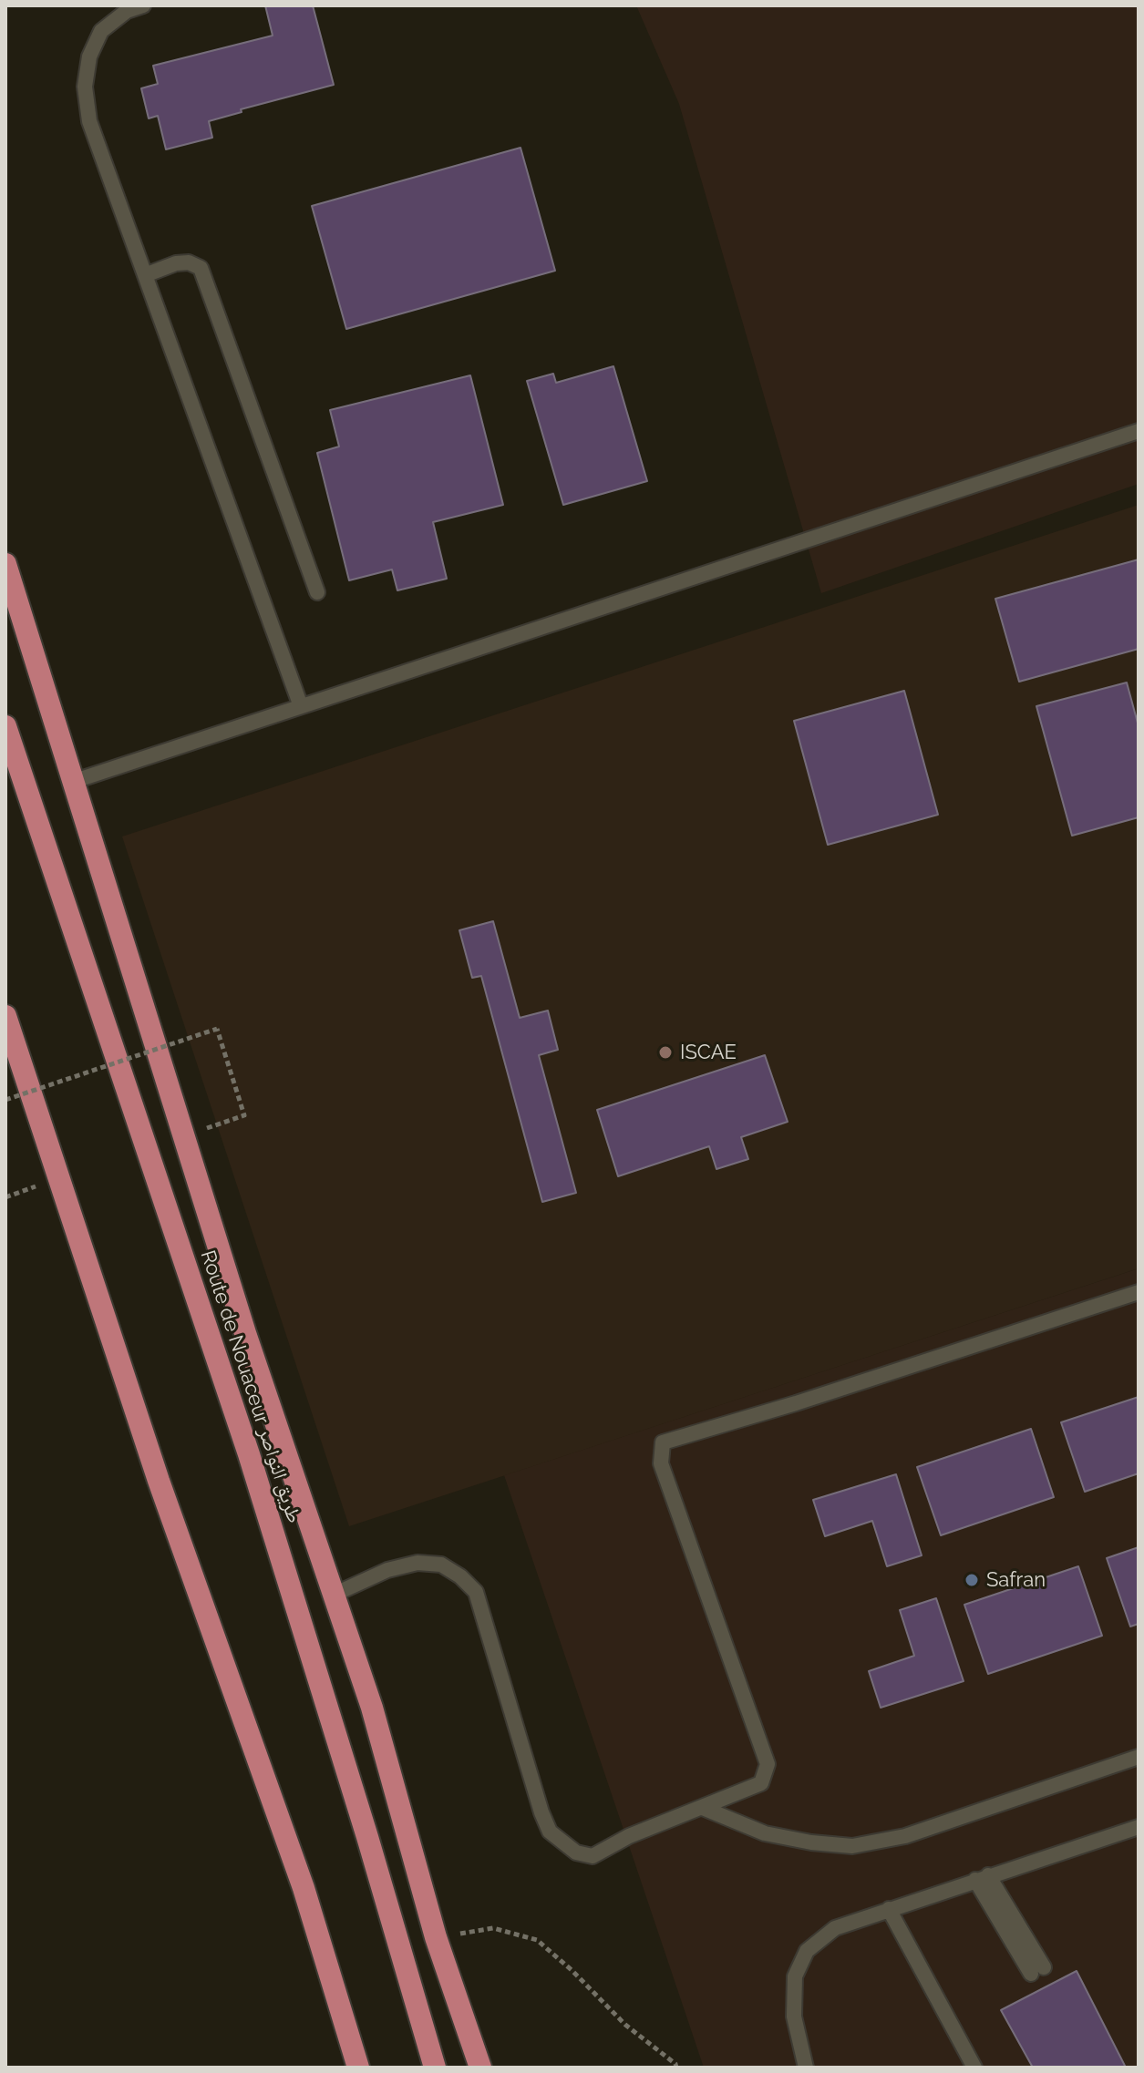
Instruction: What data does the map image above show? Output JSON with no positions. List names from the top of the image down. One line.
{"streets":{"highway":["Route de Nouaceur طريق النواصر"]},"places":["ISCAE","Safran"]}
